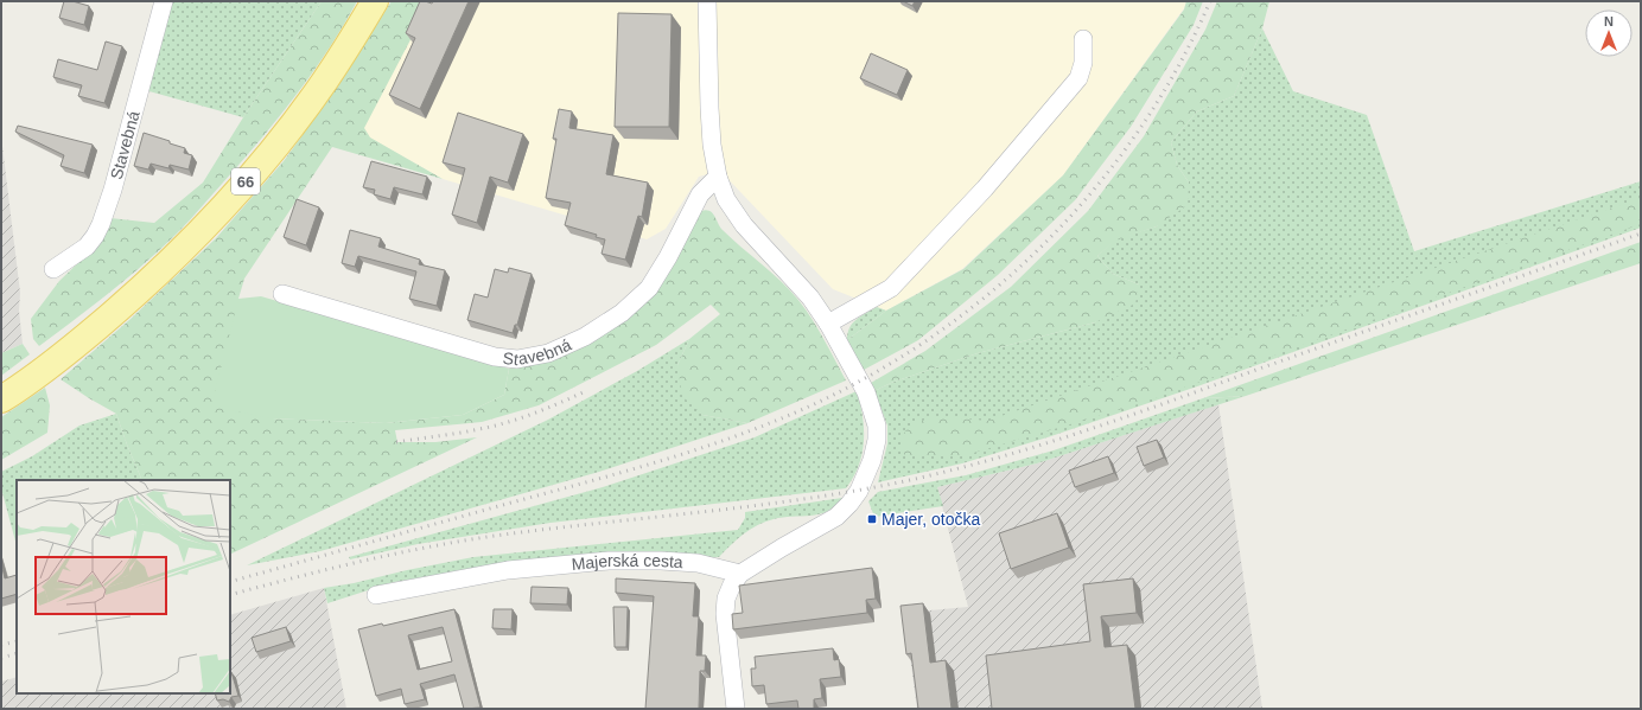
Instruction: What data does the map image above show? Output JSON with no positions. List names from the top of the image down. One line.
{"streets":{"main road":["66"],"street":["Stavebná","Majerská cesta"]},"places":{"transit":["Majer, otočka"]},"north":"top"}
